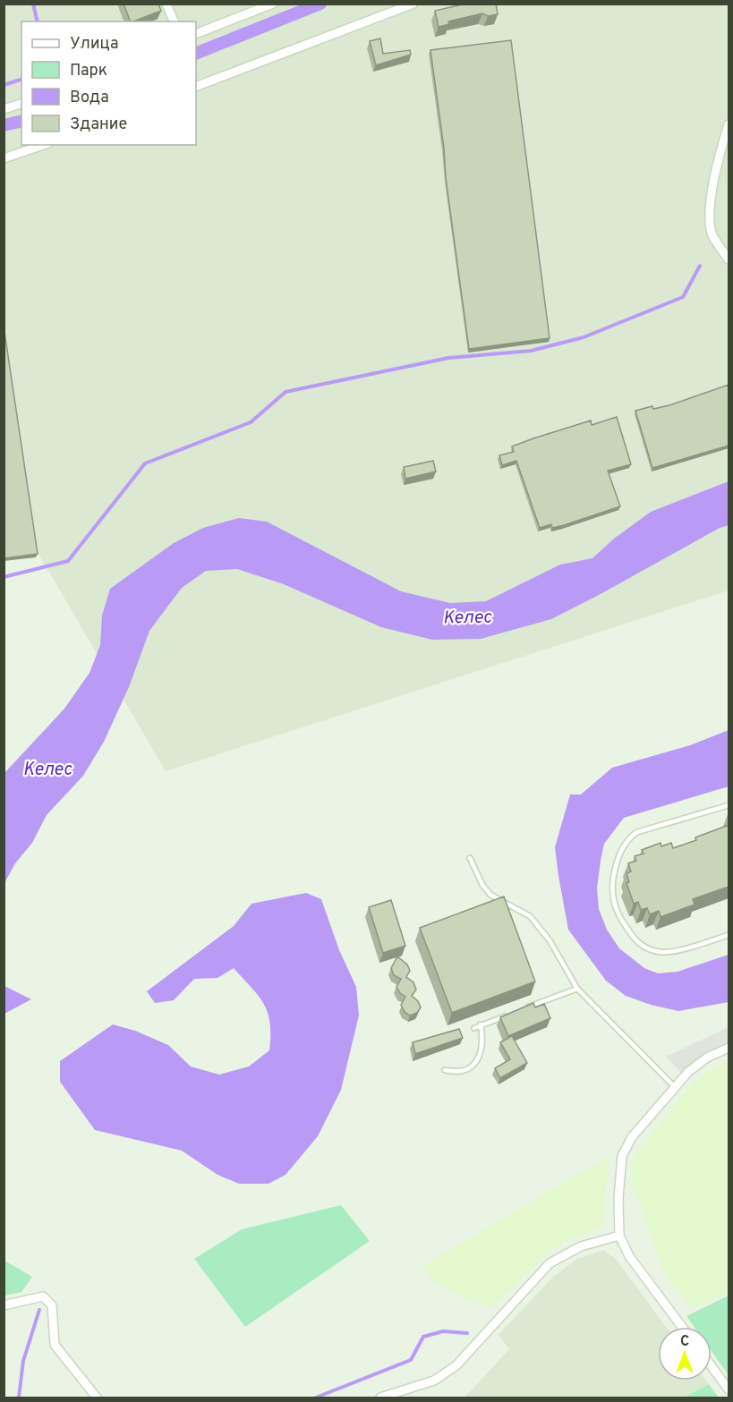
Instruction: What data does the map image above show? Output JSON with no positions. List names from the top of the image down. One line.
{"water":["Келес"],"legend":["Улица","Парк","Вода","Здание"],"north":"top"}
